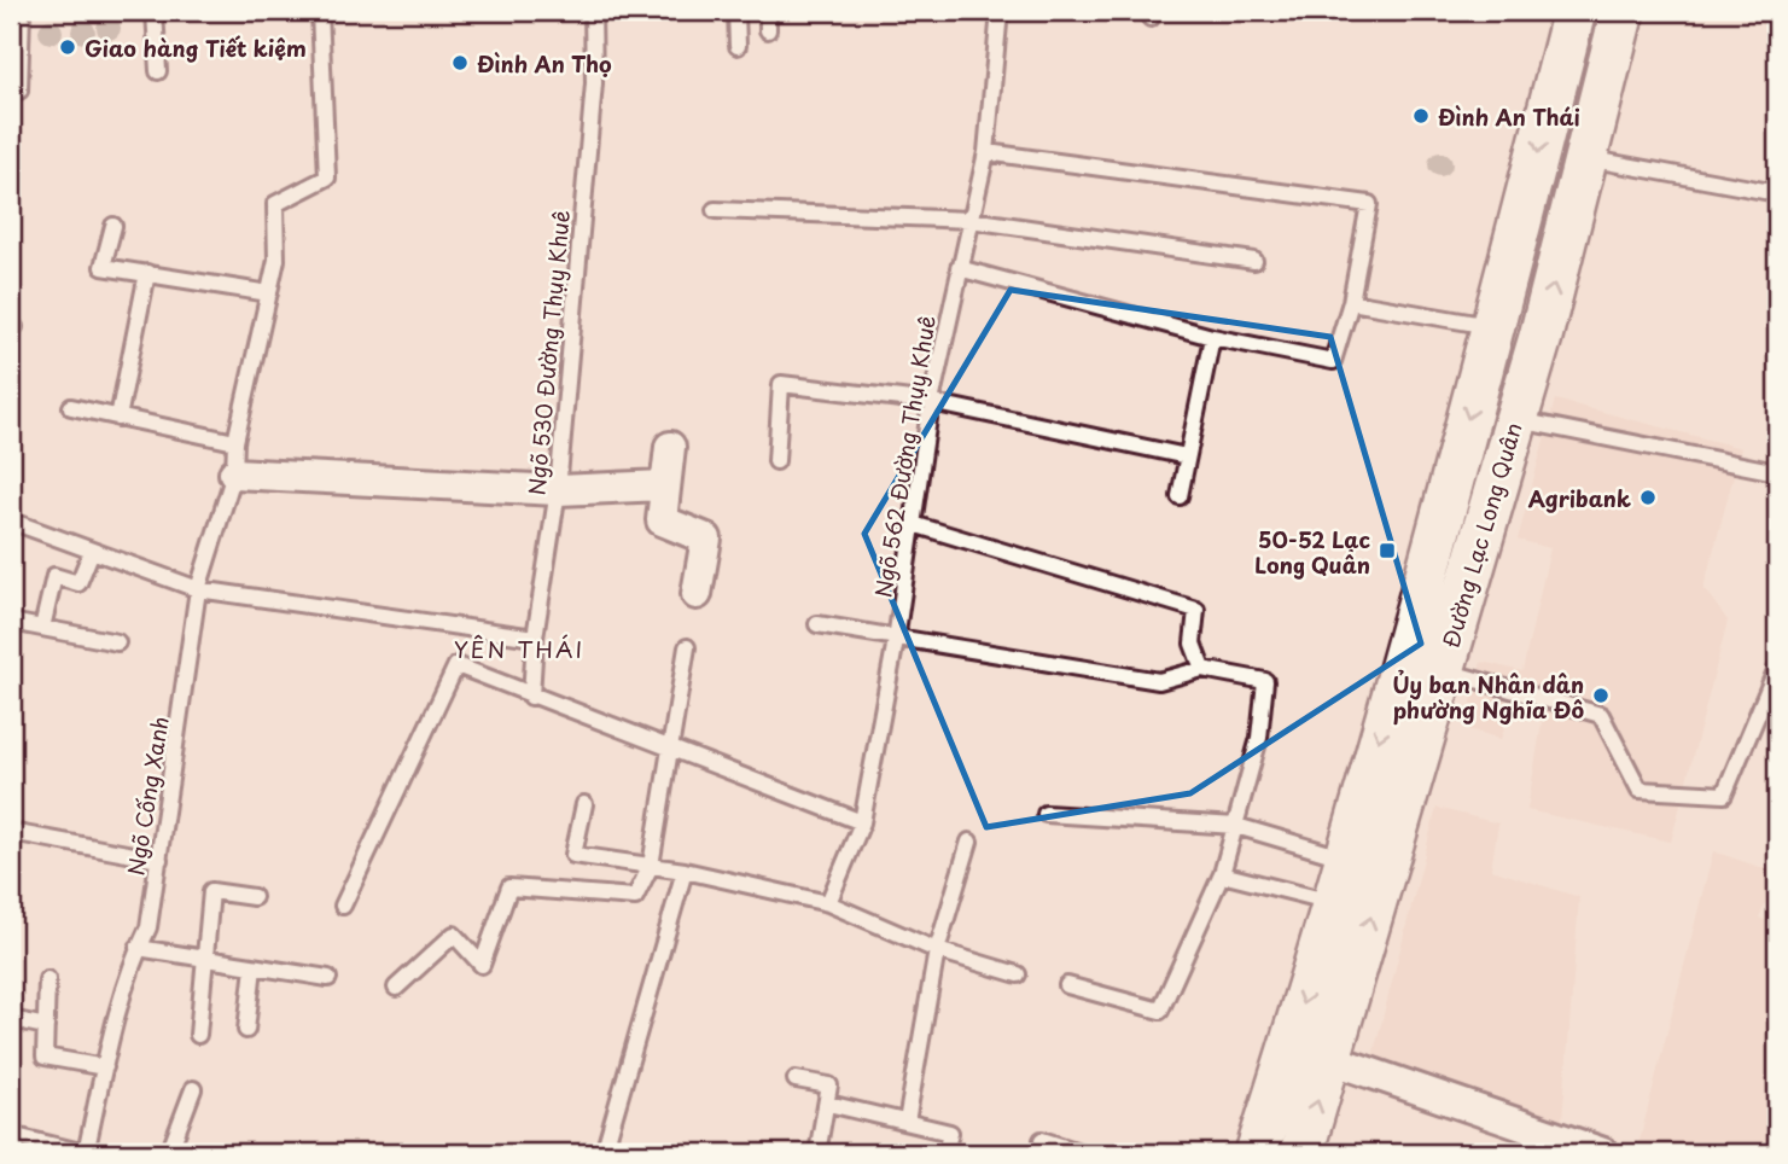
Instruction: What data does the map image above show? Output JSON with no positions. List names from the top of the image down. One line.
{"streets":{"main road":["Đường Lạc Long Quân"],"lane":["Ngõ 530 Đường Thụy Khuê","Ngõ 562 Đường Thụy Khuê","Ngõ Cống Xanh"]},"districts":["YÊN THÁI"],"places":{"other":["Giao hàng Tiết kiệm","Đình An Thọ","Đình An Thái","Agribank","Ủy ban Nhân dân phường Nghĩa Đô"],"transit":["50-52 Lạc Long Quân"]}}
